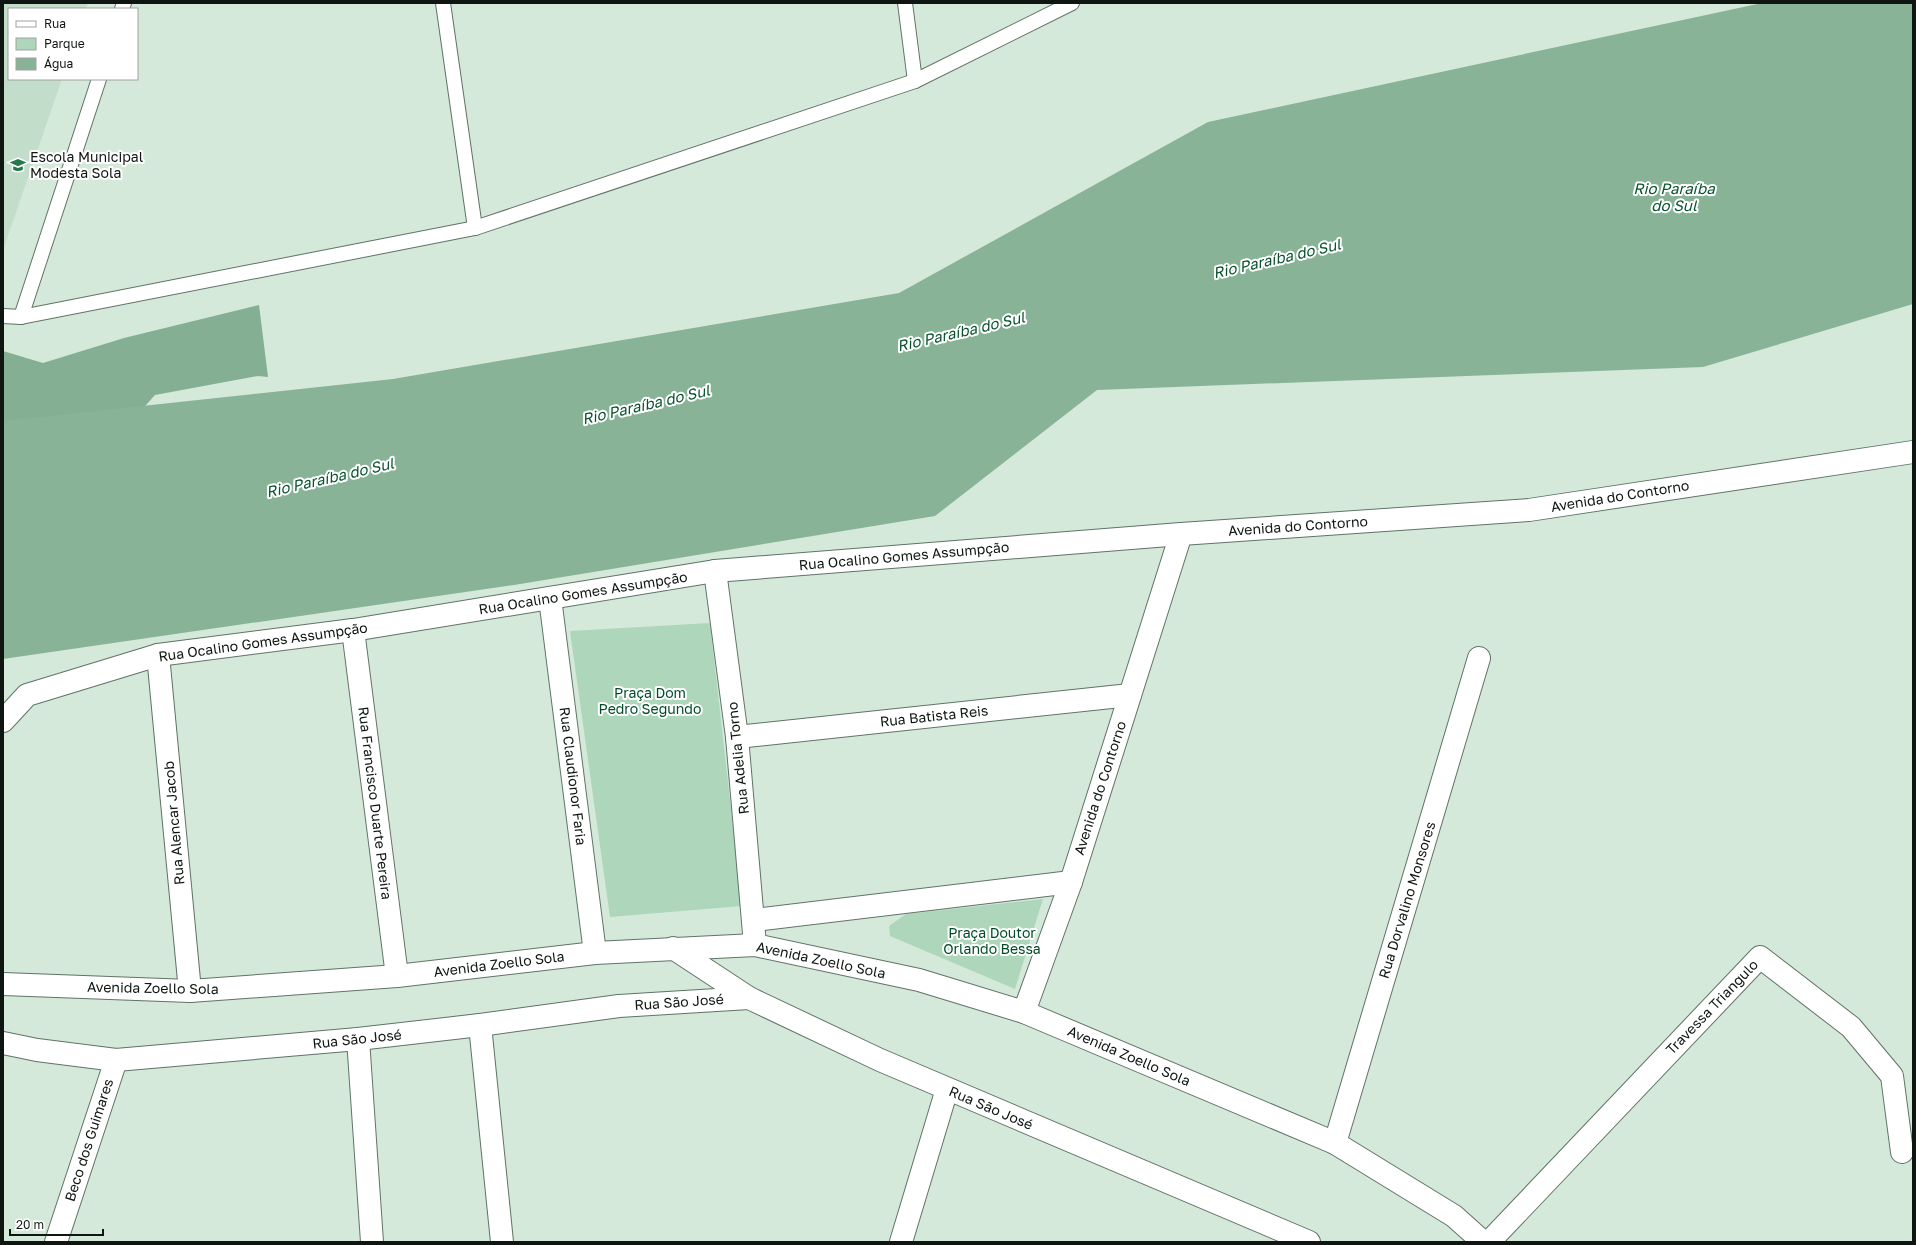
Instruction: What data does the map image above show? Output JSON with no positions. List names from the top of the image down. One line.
{"streets":{"street":["Avenida do Contorno","Rua Ocalino Gomes Assumpção","Rua Batista Reis","Rua Adelia Torno","Rua Claudionor Faria","Rua Francisco Duarte Pereira","Rua Alencar Jacob","Rua Dorvalino Monsores","Avenida Zoello Sola","Rua São José","Travessa Triangulo","Beco dos Guimares"]},"crossings":[["Avenida do Contorno","Rua Ocalino Gomes Assumpção"],["Avenida do Contorno","Rua Batista Reis"],["Avenida do Contorno","Avenida Zoello Sola"],["Rua Ocalino Gomes Assumpção","Rua Adelia Torno"],["Rua Ocalino Gomes Assumpção","Rua Claudionor Faria"],["Rua Ocalino Gomes Assumpção","Rua Francisco Duarte Pereira"],["Rua Ocalino Gomes Assumpção","Rua Alencar Jacob"],["Rua Batista Reis","Rua Adelia Torno"],["Rua Adelia Torno","Avenida Zoello Sola"],["Rua Claudionor Faria","Avenida Zoello Sola"],["Rua Francisco Duarte Pereira","Avenida Zoello Sola"],["Rua Alencar Jacob","Avenida Zoello Sola"],["Rua Dorvalino Monsores","Avenida Zoello Sola"],["Rua São José","Beco dos Guimares"]],"water":["Rio Paraíba do Sul"],"parks":["Praça Dom Pedro Segundo","Praça Doutor Orlando Bessa"],"places":{"school or university":["Escola Municipal Modesta Sola"]},"legend":["Rua","Parque","Água"],"scale_bar":"20 m"}
